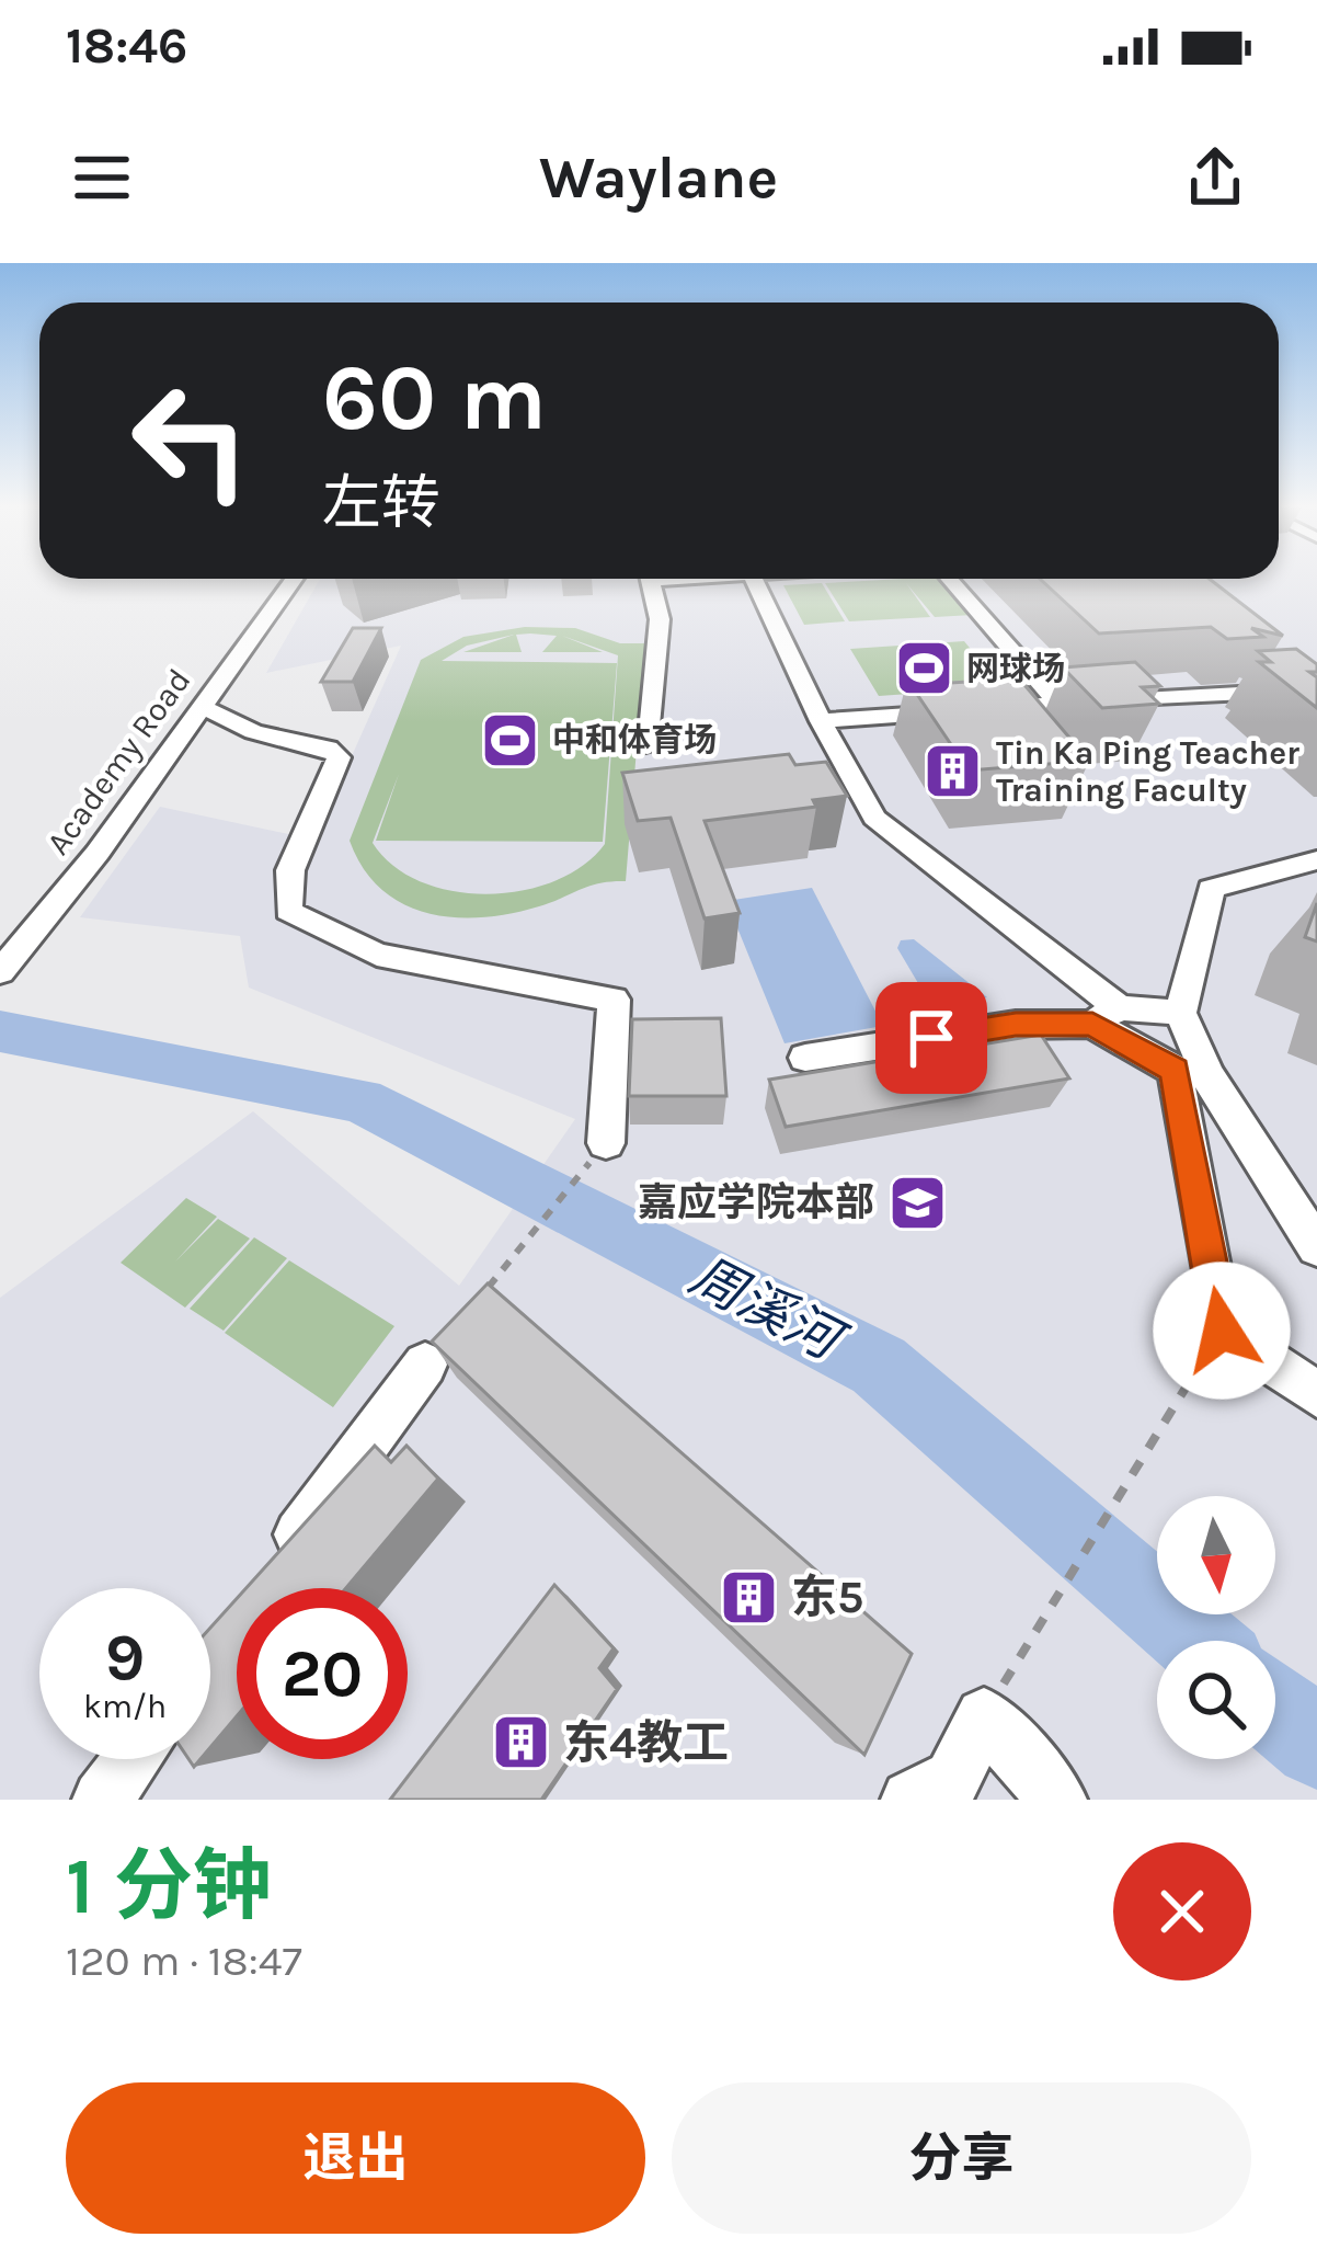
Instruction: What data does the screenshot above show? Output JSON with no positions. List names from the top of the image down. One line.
{"streets":{"street":["Academy Road"]},"water":["周溪河"],"places":{"sports":["网球场","中和体育场"],"building":["Tin Ka Ping Teacher Training Faculty","东5","东4教工"],"school or university":["嘉应学院本部"]},"north":"bottom","page":{"status":"18:46","header":"Waylane","turn":["60 m","左转"],"speed":"9 km/h","limit":"20","heading":["1 分钟","120 m · 18:47"],"buttons":["退出","分享"]}}
